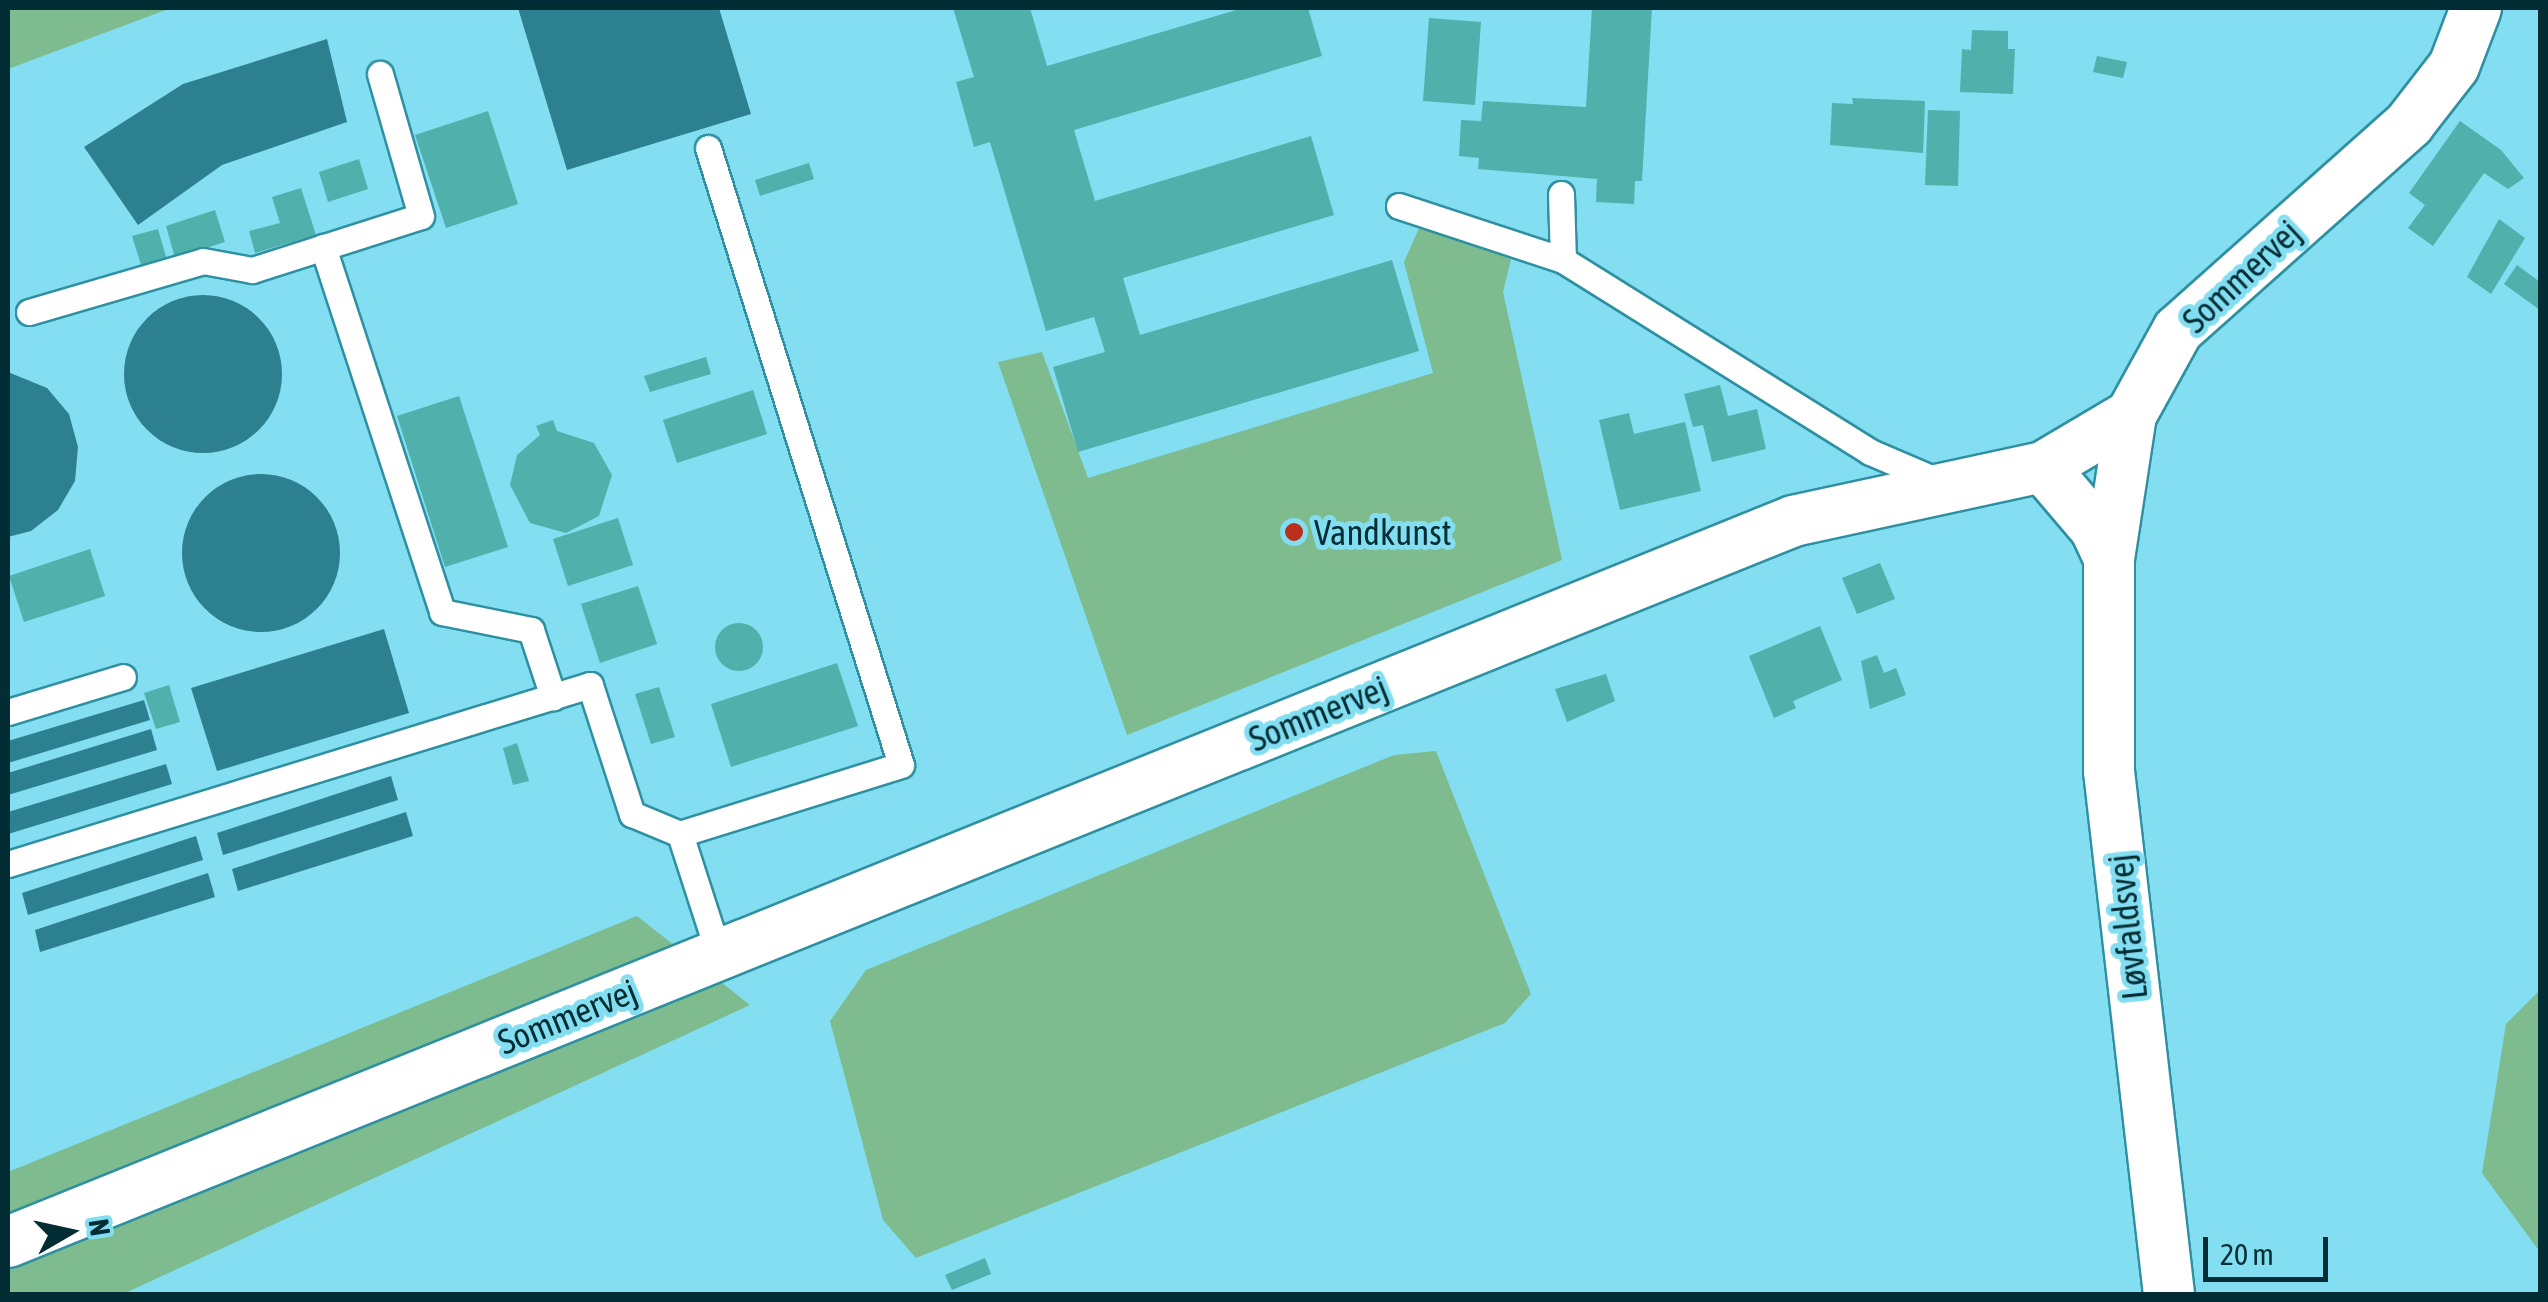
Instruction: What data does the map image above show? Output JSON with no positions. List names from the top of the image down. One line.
{"streets":{"street":["Sommervej","Løvfaldsvej"]},"crossings":[["Sommervej","Løvfaldsvej"]],"places":["Vandkunst"],"scale_bar":"20 m","north":"right"}
